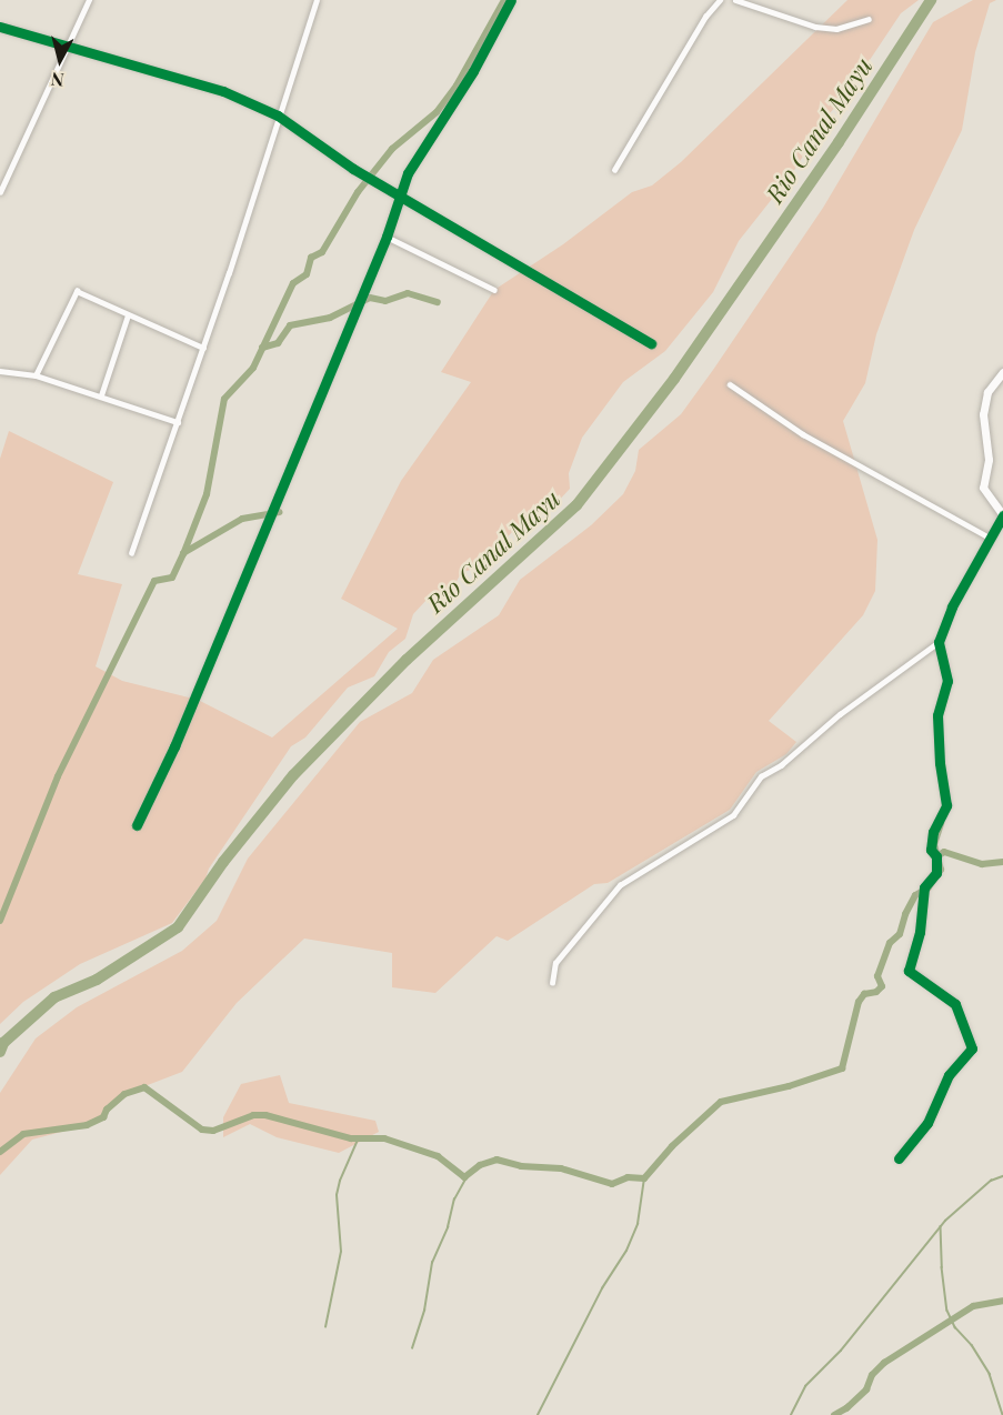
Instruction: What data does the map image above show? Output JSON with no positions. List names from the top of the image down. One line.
{"water":["Rio Canal Mayu"],"north":"bottom"}
